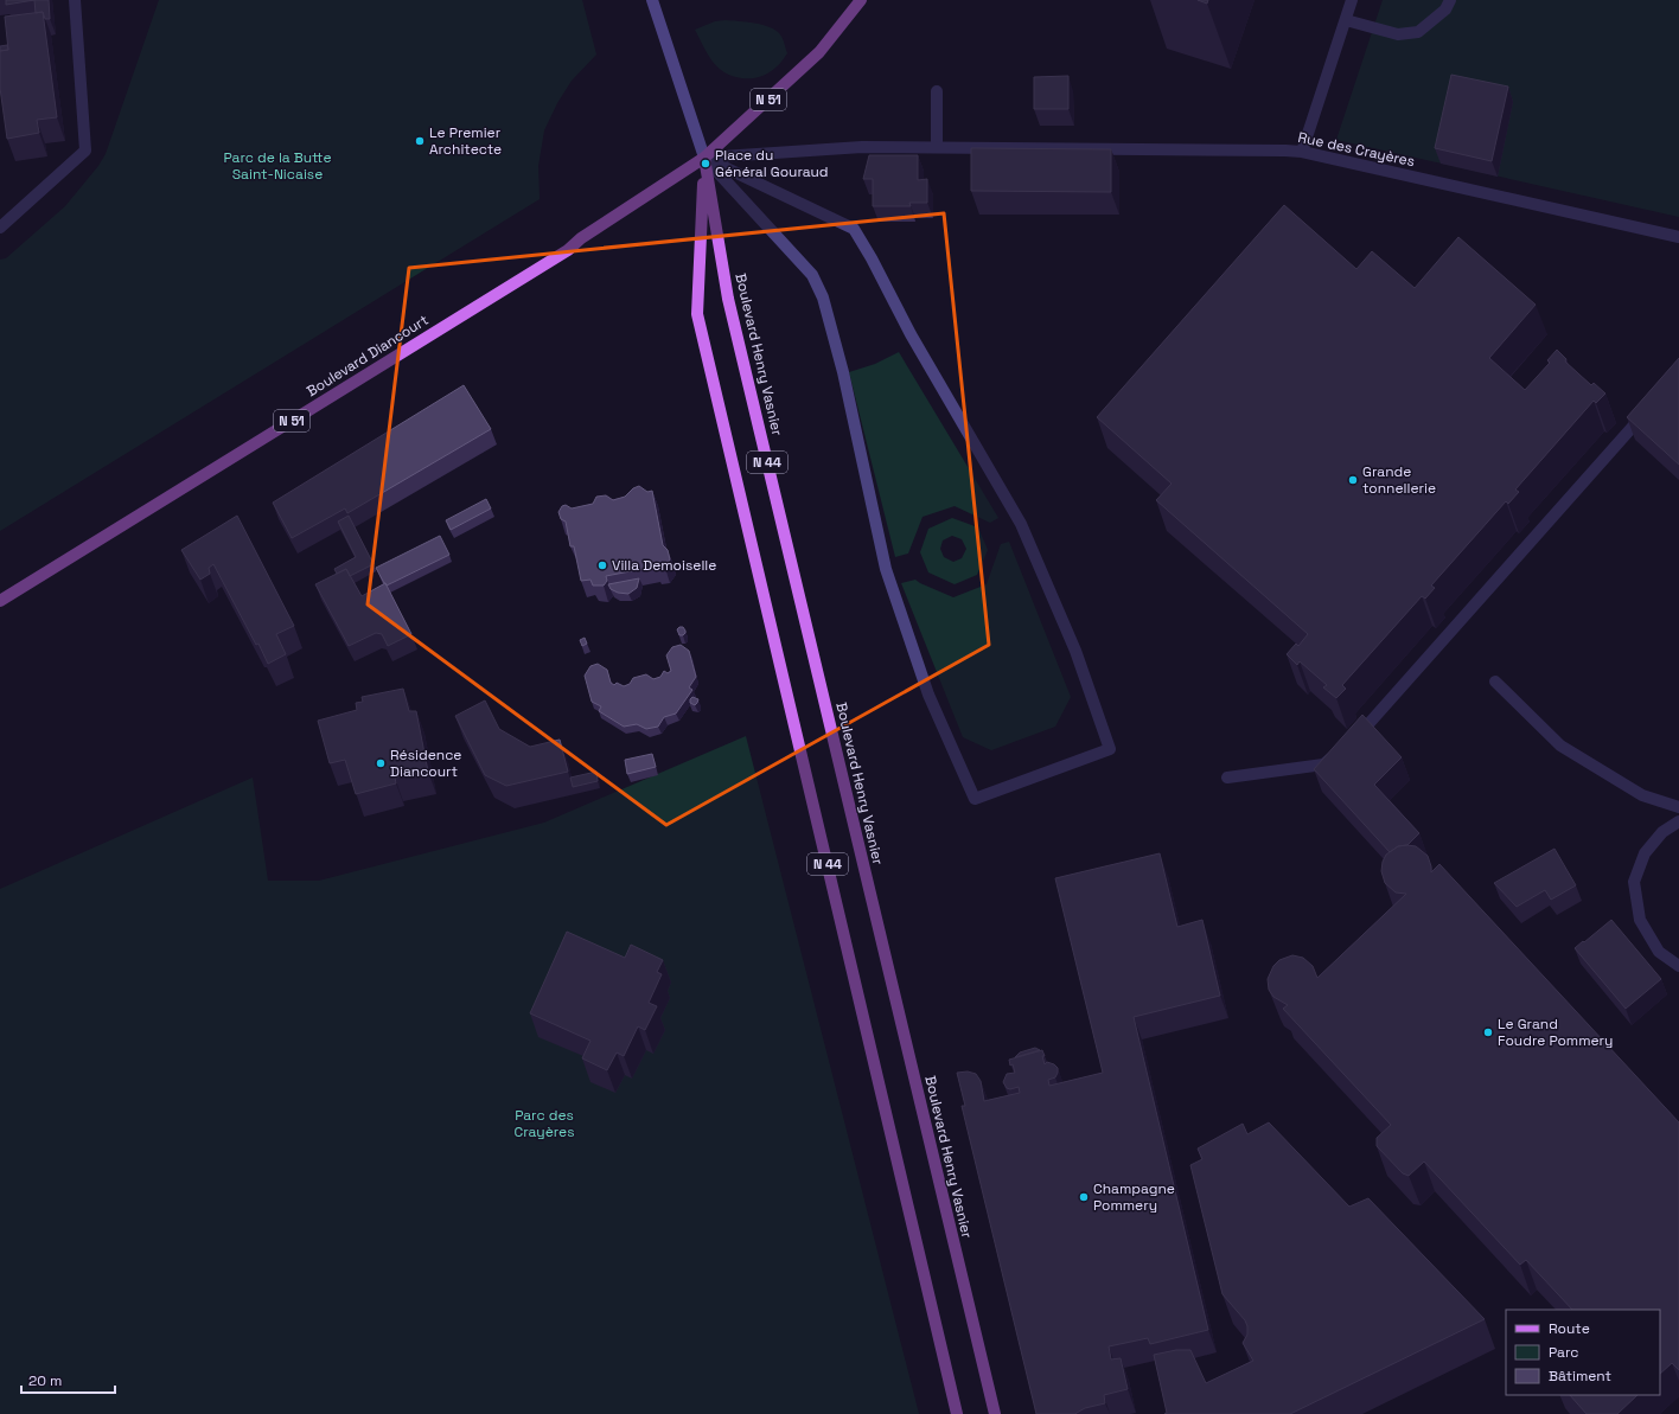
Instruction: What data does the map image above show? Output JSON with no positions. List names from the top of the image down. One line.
{"streets":{"main road":["N 51","Boulevard Henry Vasnier","Boulevard Diancourt","N 44"],"street":["Rue des Crayères"]},"crossings":[["N 51","Rue des Crayères"],["N 51","Boulevard Henry Vasnier"],["N 51","Boulevard Diancourt"],["Rue des Crayères","Boulevard Henry Vasnier"],["Rue des Crayères","Boulevard Diancourt"],["Boulevard Henry Vasnier","Boulevard Diancourt"]],"parks":["Parc de la Butte Saint-Nicaise","Parc des Crayères"],"places":["Le Premier Architecte","Place du Général Gouraud","Grande tonnellerie","Villa Demoiselle","Résidence Diancourt","Le Grand Foudre Pommery","Champagne Pommery"],"legend":["Route","Parc","Bâtiment"],"scale_bar":"20 m"}
